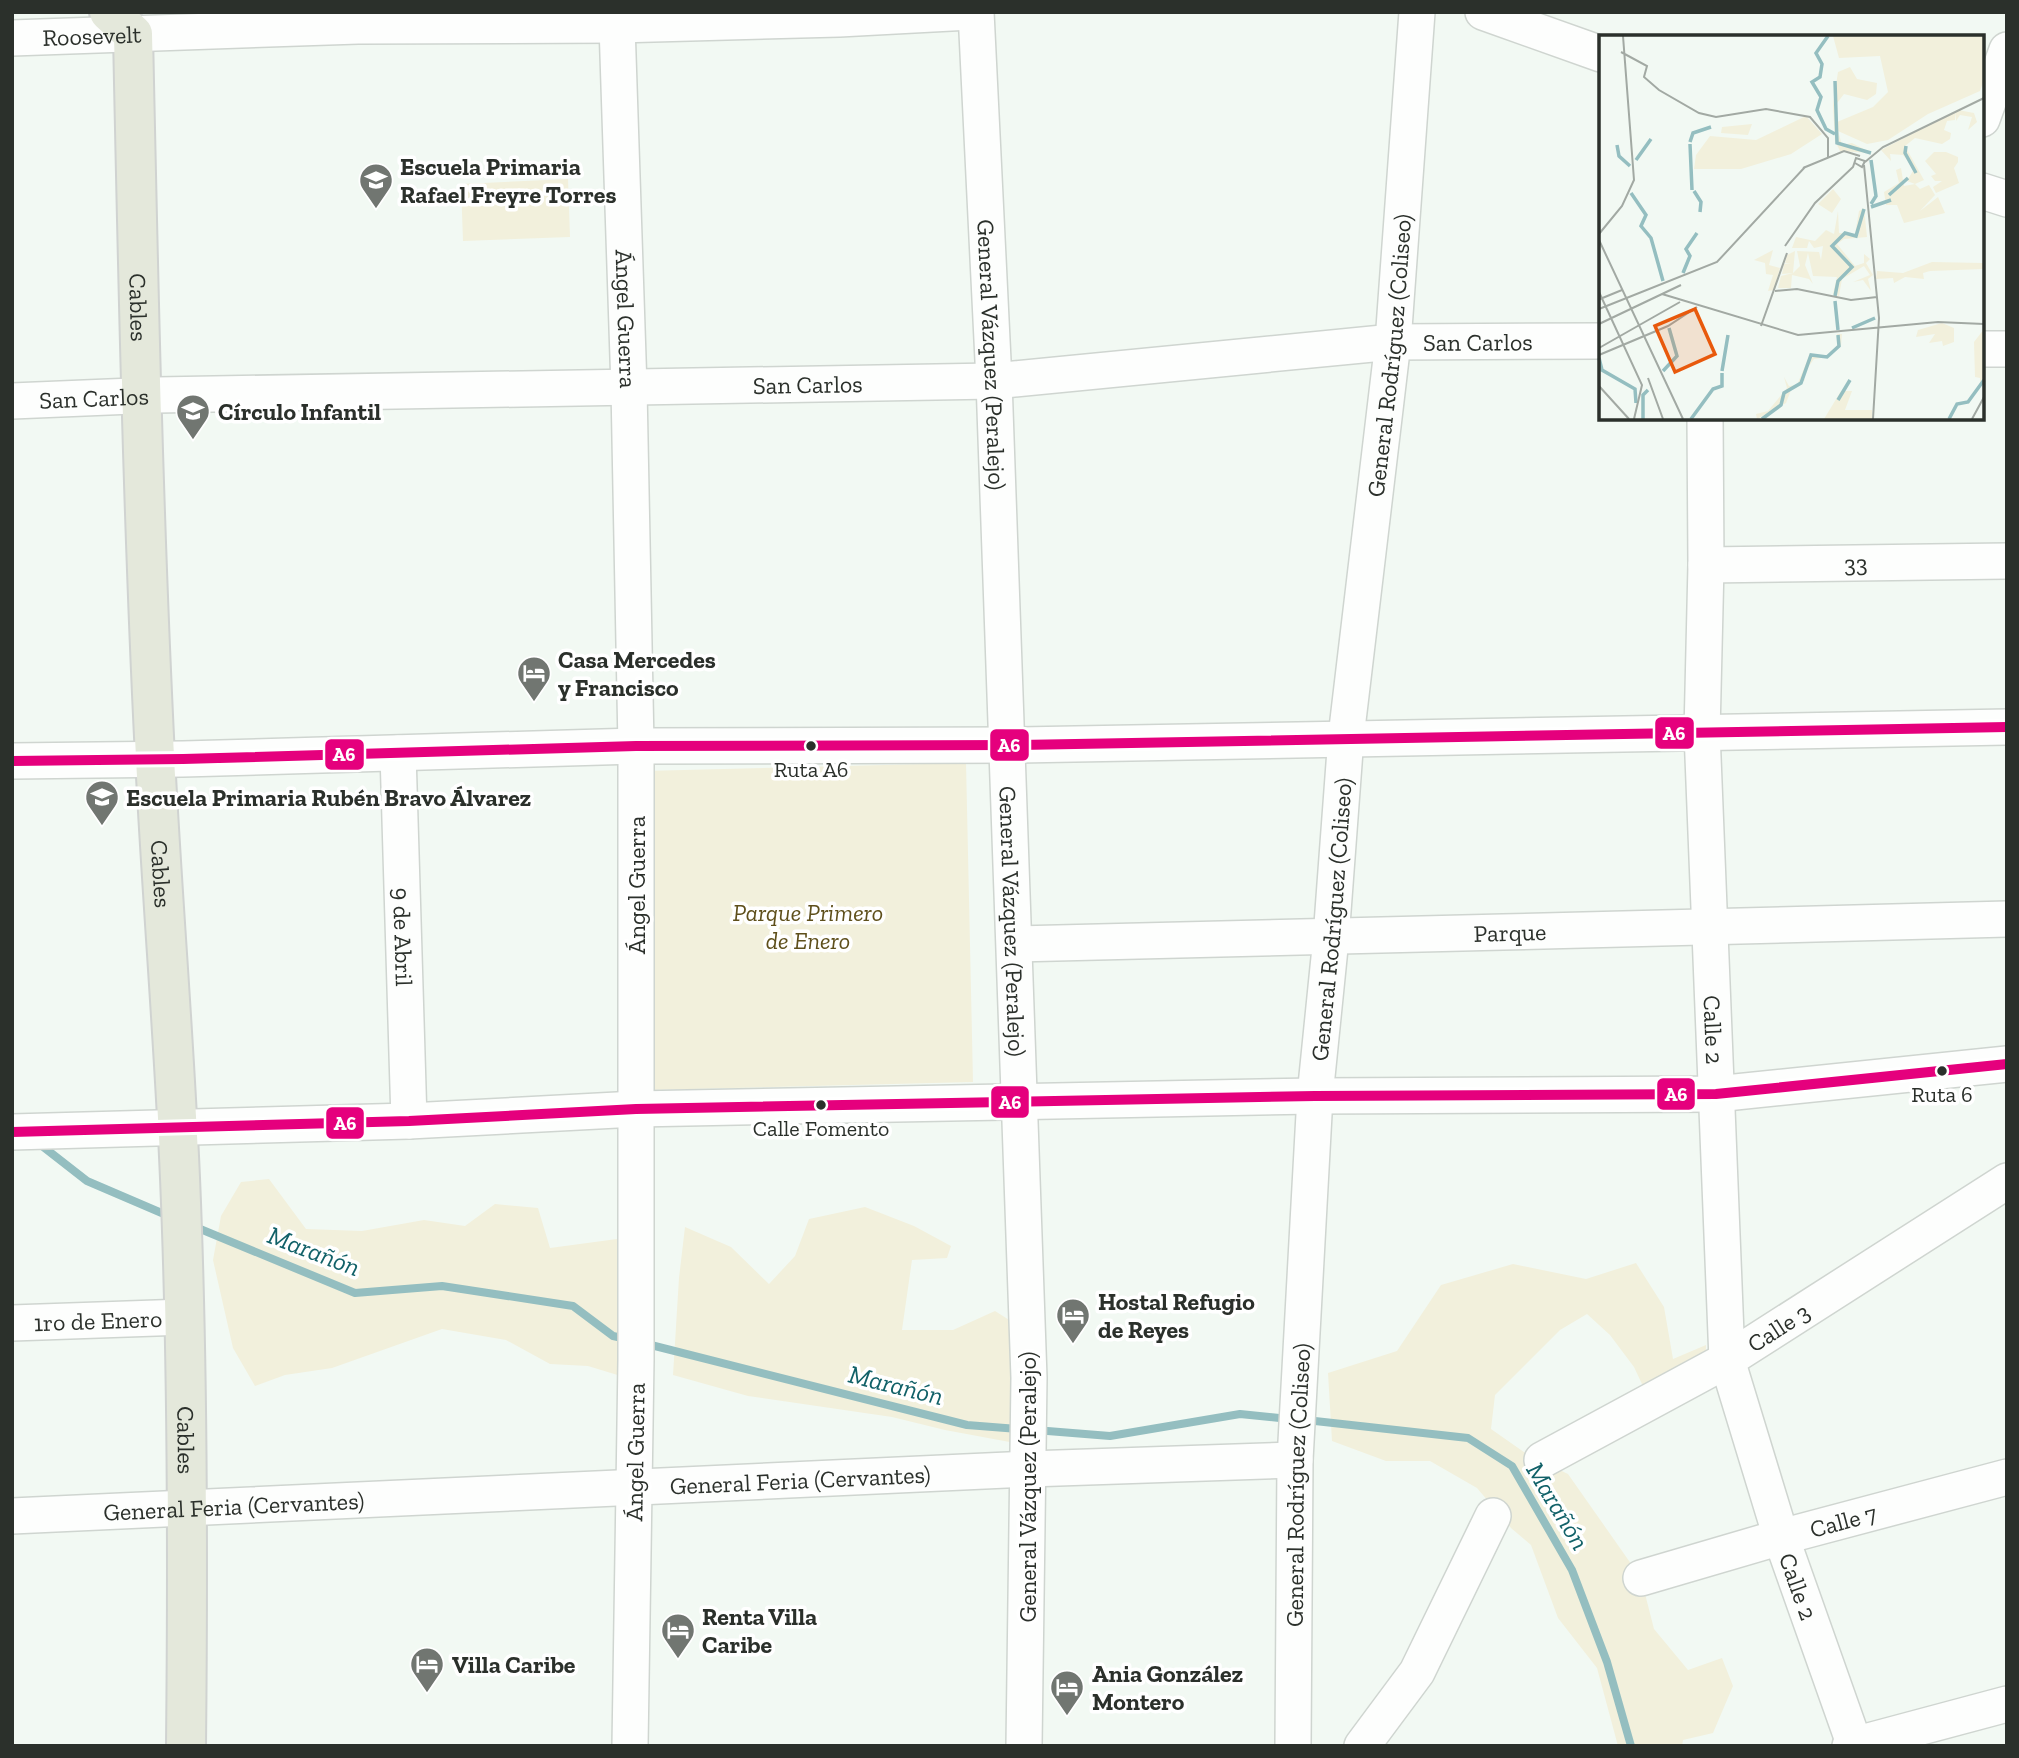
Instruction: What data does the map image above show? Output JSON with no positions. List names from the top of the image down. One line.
{"streets":{"main road":["Cables"],"street":["Roosevelt","Ángel Guerra","San Carlos","General Vázquez (Peralejo)","General Rodríguez (Coliseo)","33","Parque","9 de Abril","Calle 2","1ro de Enero","Calle 3","General Feria (Cervantes)","Calle 7"]},"crossings":[["Roosevelt","Cables"],["Roosevelt","Ángel Guerra"],["Cables","San Carlos"],["Cables","1ro de Enero"],["Cables","General Feria (Cervantes)"],["Ángel Guerra","San Carlos"],["Ángel Guerra","General Feria (Cervantes)"],["San Carlos","General Vázquez (Peralejo)"],["San Carlos","General Rodríguez (Coliseo)"],["General Vázquez (Peralejo)","Parque"],["General Vázquez (Peralejo)","General Feria (Cervantes)"],["General Rodríguez (Coliseo)","Parque"],["General Rodríguez (Coliseo)","General Feria (Cervantes)"],["33","Calle 2"],["Parque","Calle 2"],["Calle 2","Calle 3"],["Calle 2","Calle 7"]],"water":["Marañón"],"parks":["Parque Primero de Enero"],"places":{"school or university":["Escuela Primaria Rafael Freyre Torres","Círculo Infantil","Escuela Primaria Rubén Bravo Álvarez"],"hotel":["Casa Mercedes y Francisco","Hostal Refugio de Reyes","Renta Villa Caribe","Villa Caribe","Ania González Montero"],"other":["Ruta A6","Ruta 6","Calle Fomento"]},"lines":["transit line A6"]}
